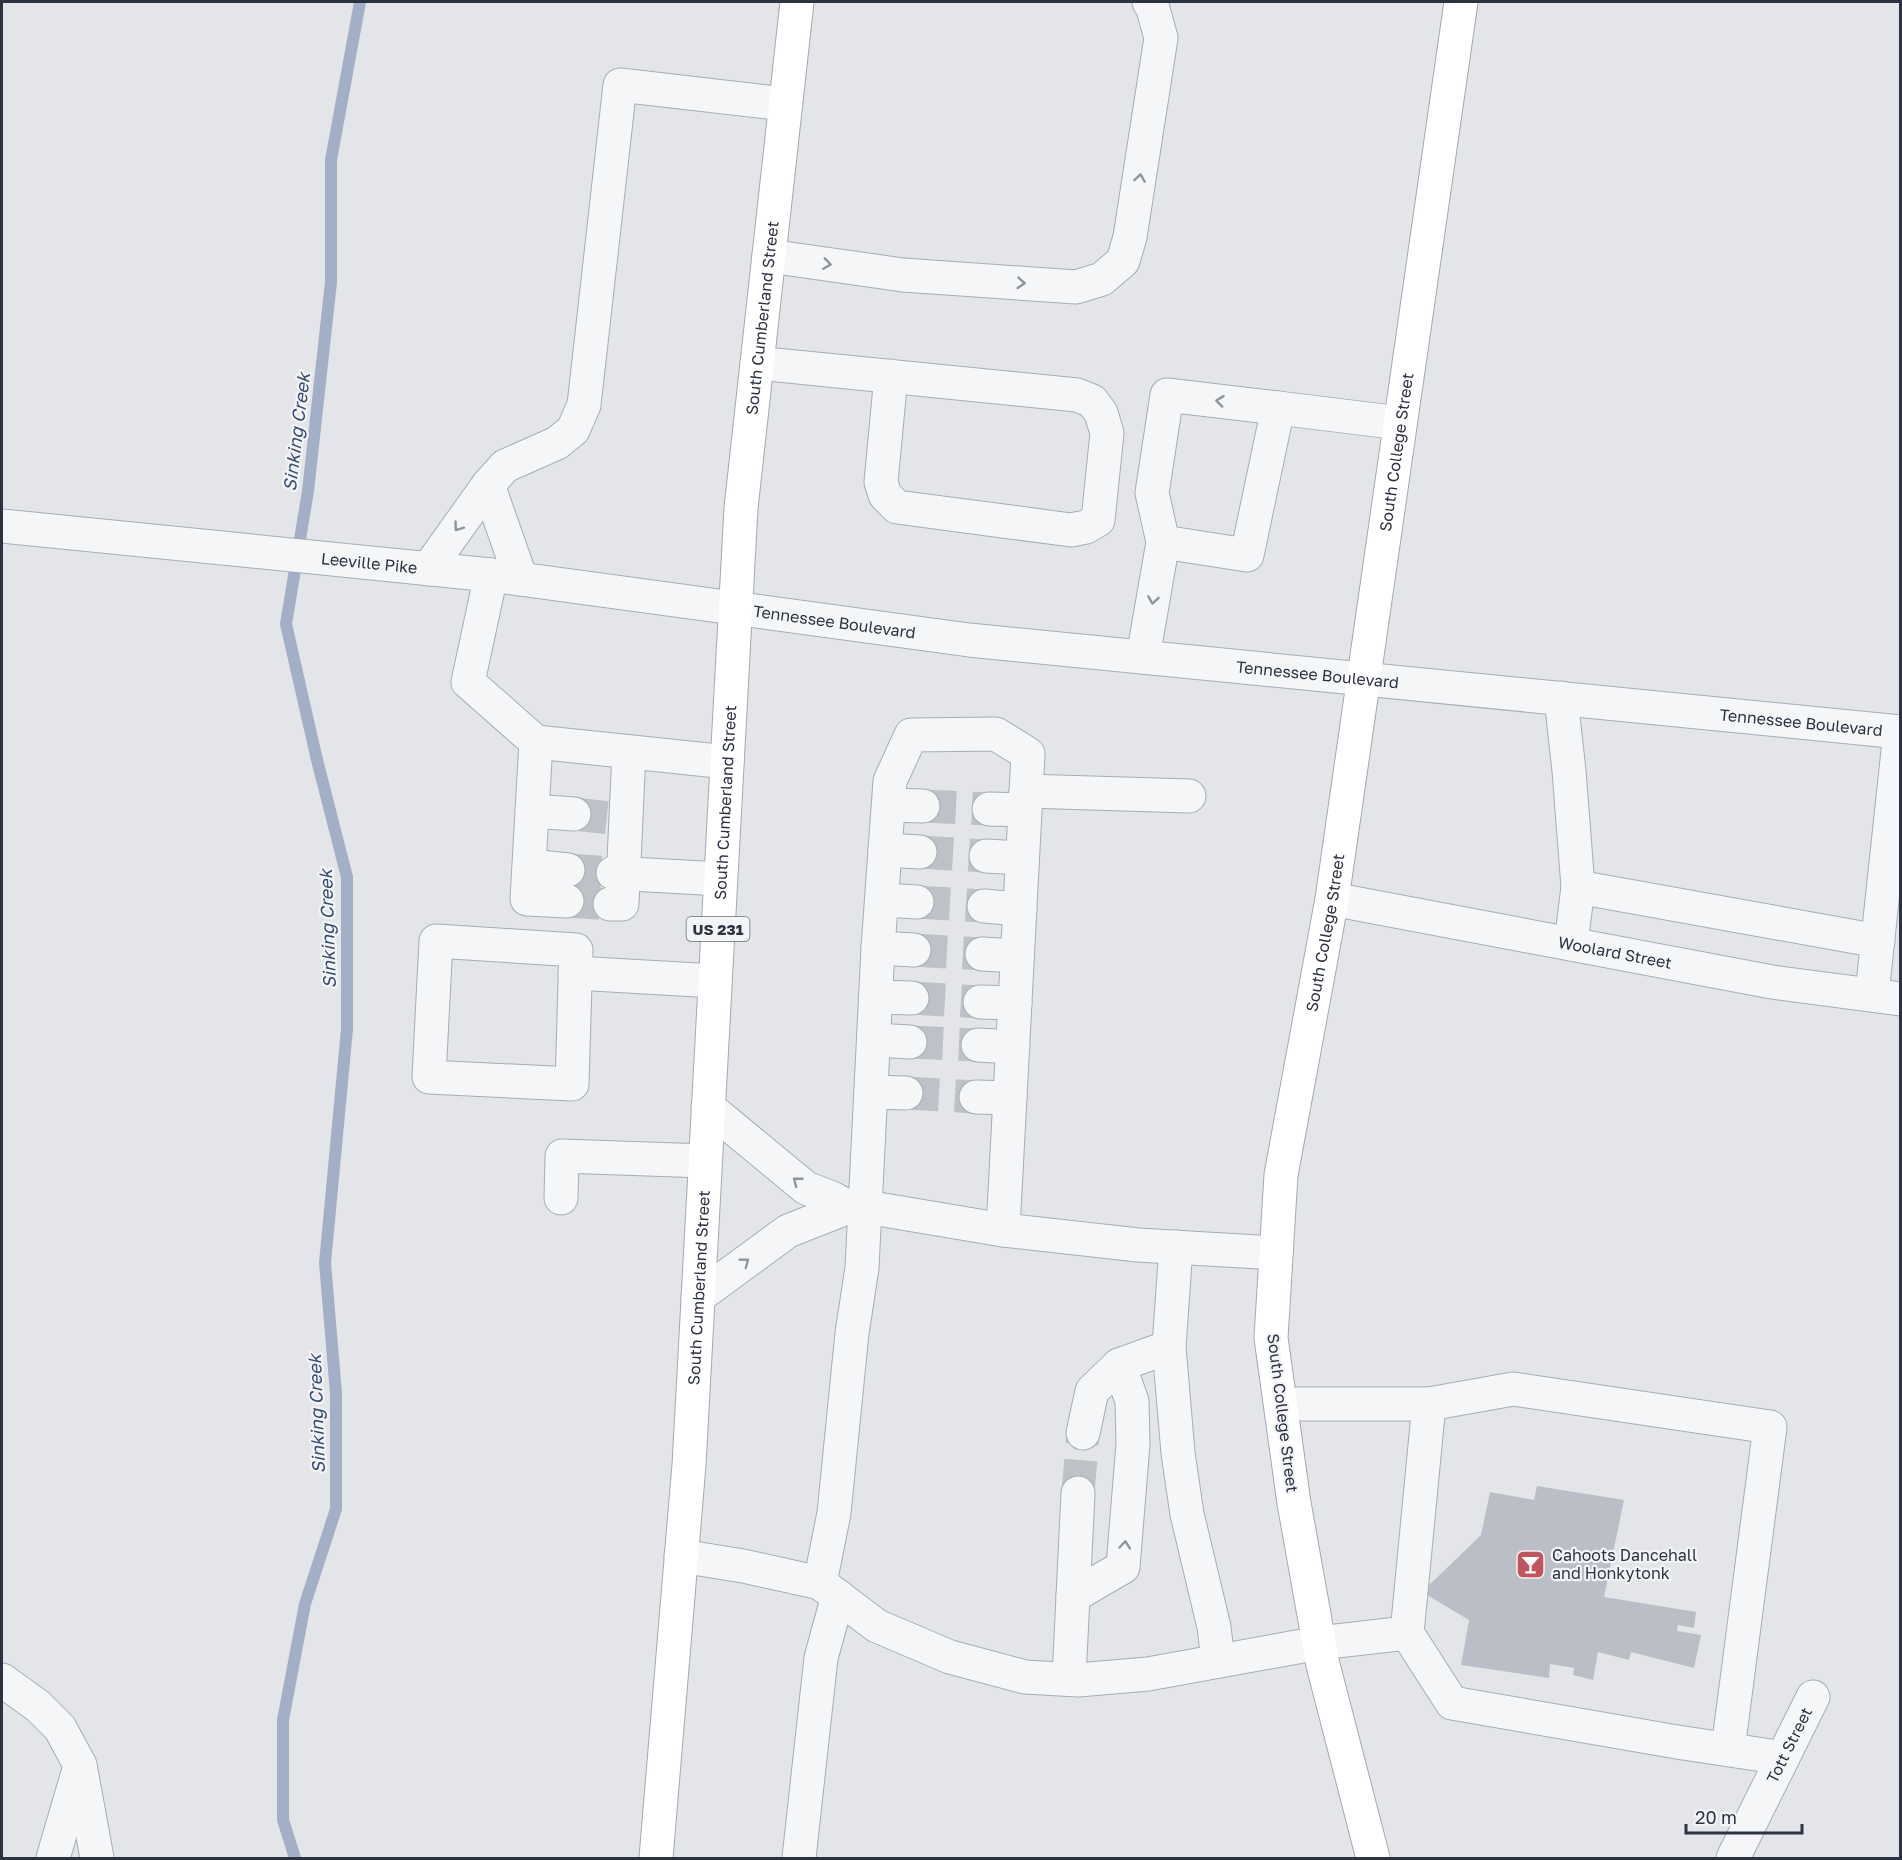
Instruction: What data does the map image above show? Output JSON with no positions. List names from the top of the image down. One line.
{"streets":{"main road":["South Cumberland Street","South College Street","US 231"],"street":["Leeville Pike","Tennessee Boulevard","Woolard Street","Tott Street"]},"crossings":[["South Cumberland Street","Leeville Pike"],["South Cumberland Street","Tennessee Boulevard"],["South College Street","Tennessee Boulevard"],["South College Street","Woolard Street"],["Leeville Pike","Tennessee Boulevard"]],"water":["Sinking Creek"],"places":{"bar":["Cahoots Dancehall and Honkytonk"]},"scale_bar":"20 m"}
